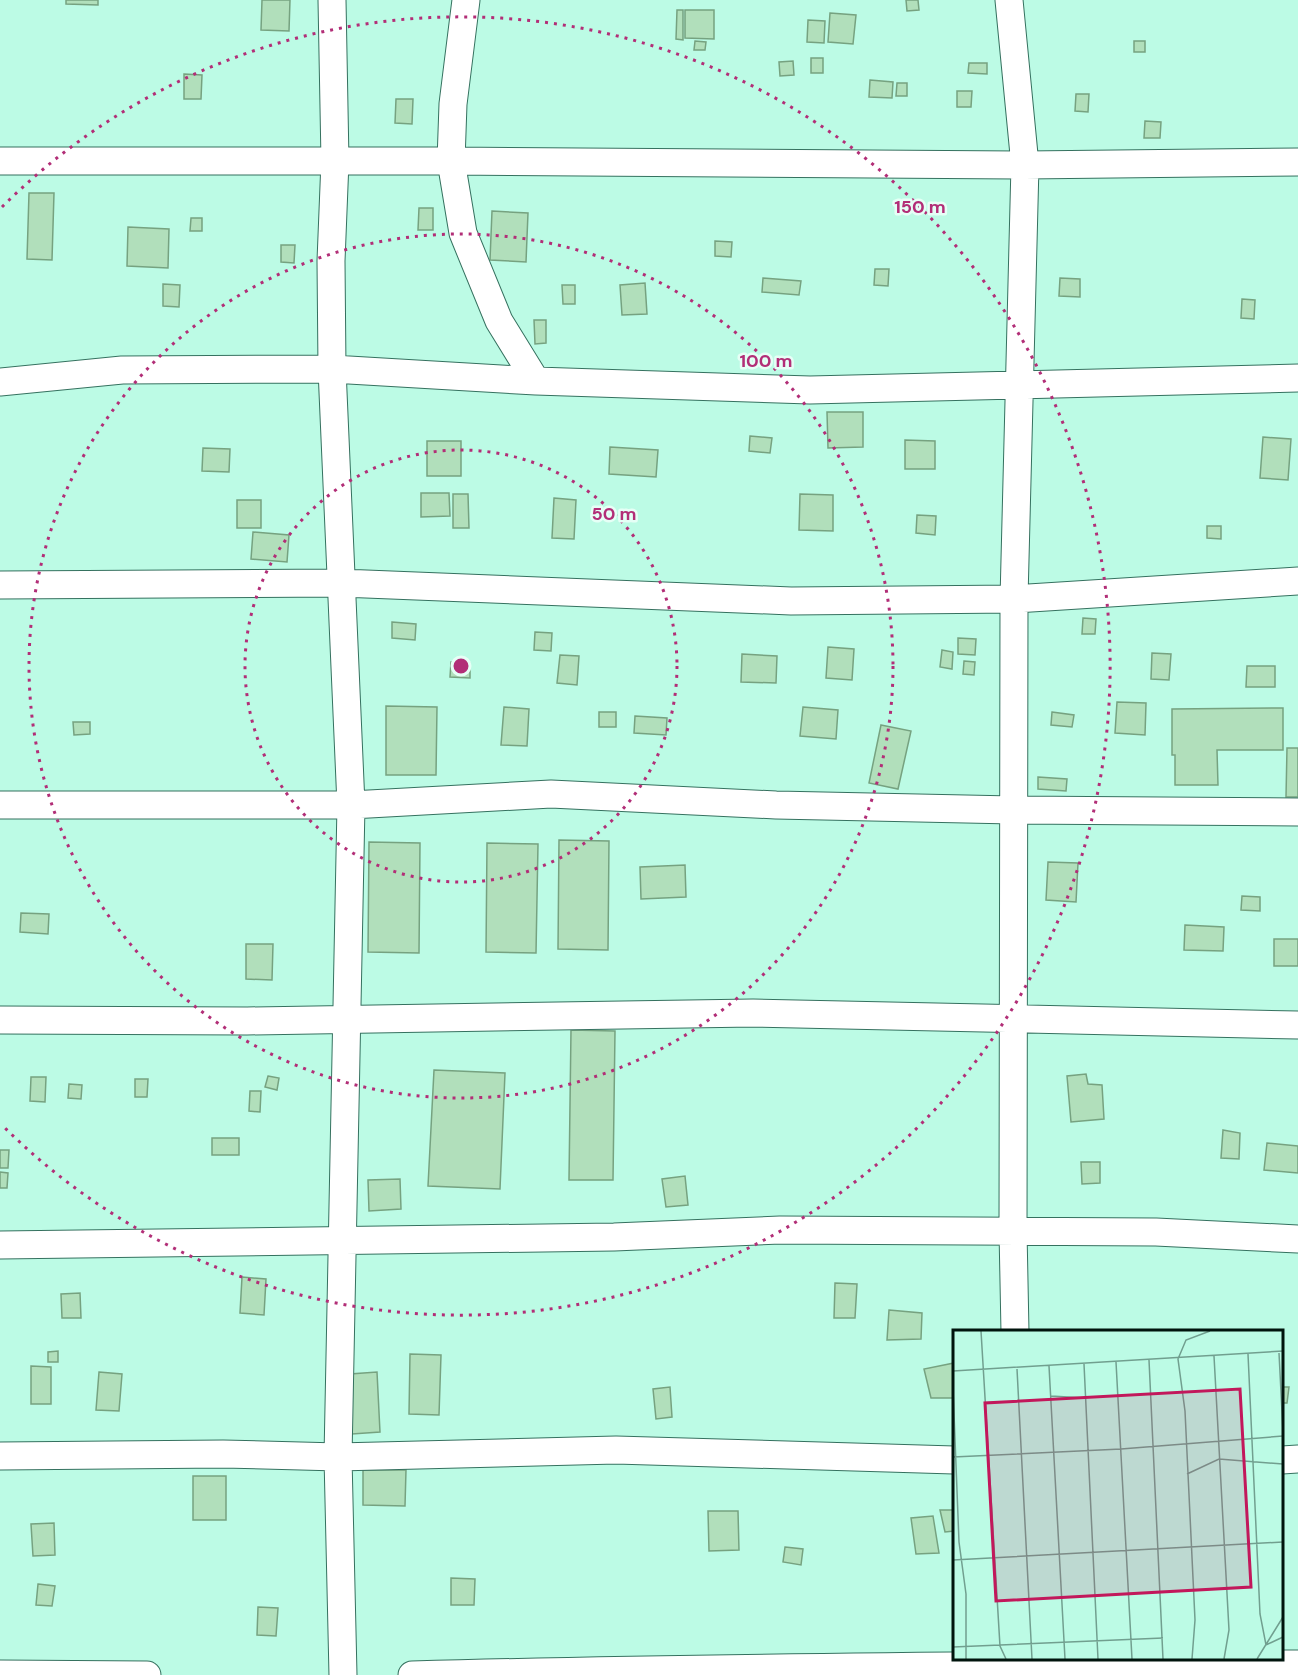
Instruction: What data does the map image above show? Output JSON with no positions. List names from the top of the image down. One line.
{"rings":["150 m","100 m","50 m"]}
